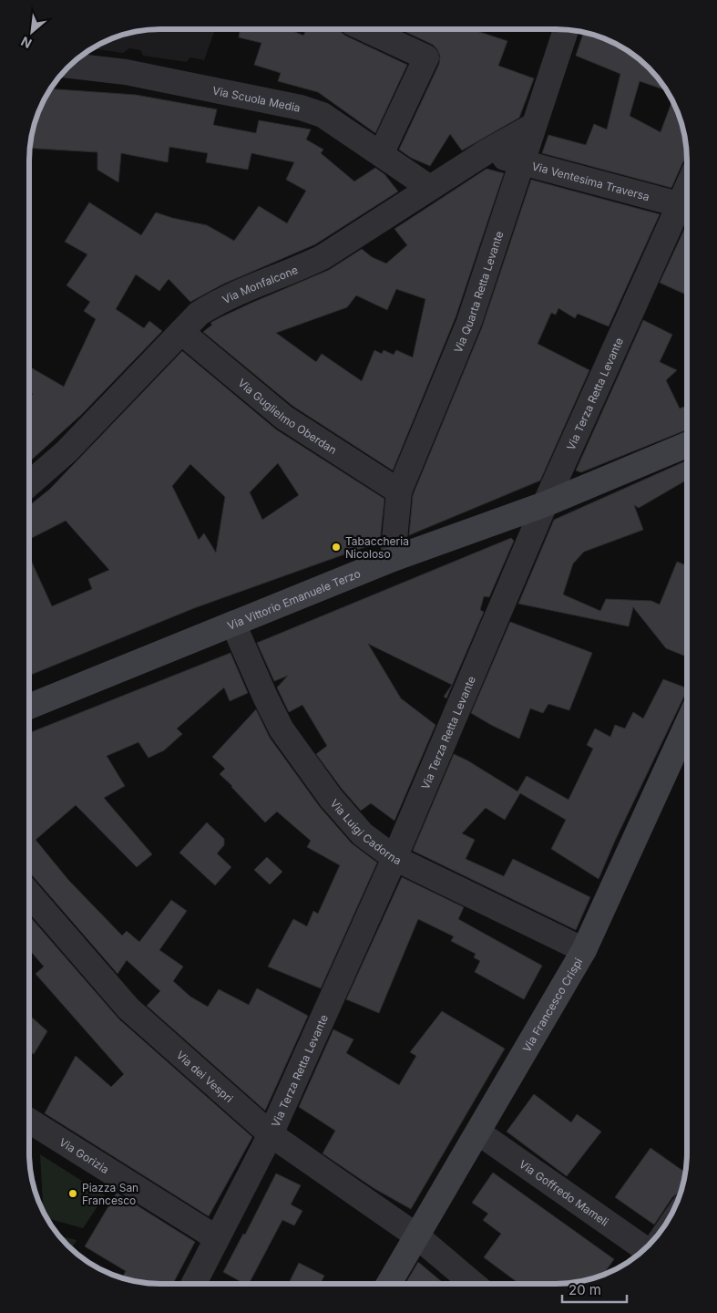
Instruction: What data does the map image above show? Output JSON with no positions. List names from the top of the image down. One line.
{"streets":{"street":["Via Scuola Media","Via Ventesima Traversa","Via Monfalcone","Via Quarta Retta Levante","Via Terza Retta Levante","Via Guglielmo Oberdan","Via Vittorio Emanuele Terzo","Via Luigi Cadorna","Via Francesco Crispi","Via dei Vespri","Via Gorizia","Via Goffredo Mameli"]},"crossings":[["Via Scuola Media","Via Monfalcone"],["Via Ventesima Traversa","Via Monfalcone"],["Via Ventesima Traversa","Via Quarta Retta Levante"],["Via Monfalcone","Via Quarta Retta Levante"],["Via Monfalcone","Via Guglielmo Oberdan"],["Via Quarta Retta Levante","Via Guglielmo Oberdan"],["Via Quarta Retta Levante","Via Vittorio Emanuele Terzo"],["Via Terza Retta Levante","Via Vittorio Emanuele Terzo"],["Via Terza Retta Levante","Via Luigi Cadorna"],["Via Terza Retta Levante","Via dei Vespri"],["Via Terza Retta Levante","Via Gorizia"],["Via Vittorio Emanuele Terzo","Via Luigi Cadorna"],["Via Luigi Cadorna","Via Francesco Crispi"],["Via Francesco Crispi","Via dei Vespri"],["Via Francesco Crispi","Via Goffredo Mameli"]],"places":["Tabaccheria Nicoloso","Piazza San Francesco"],"scale_bar":"20 m","north":"bottom left"}
